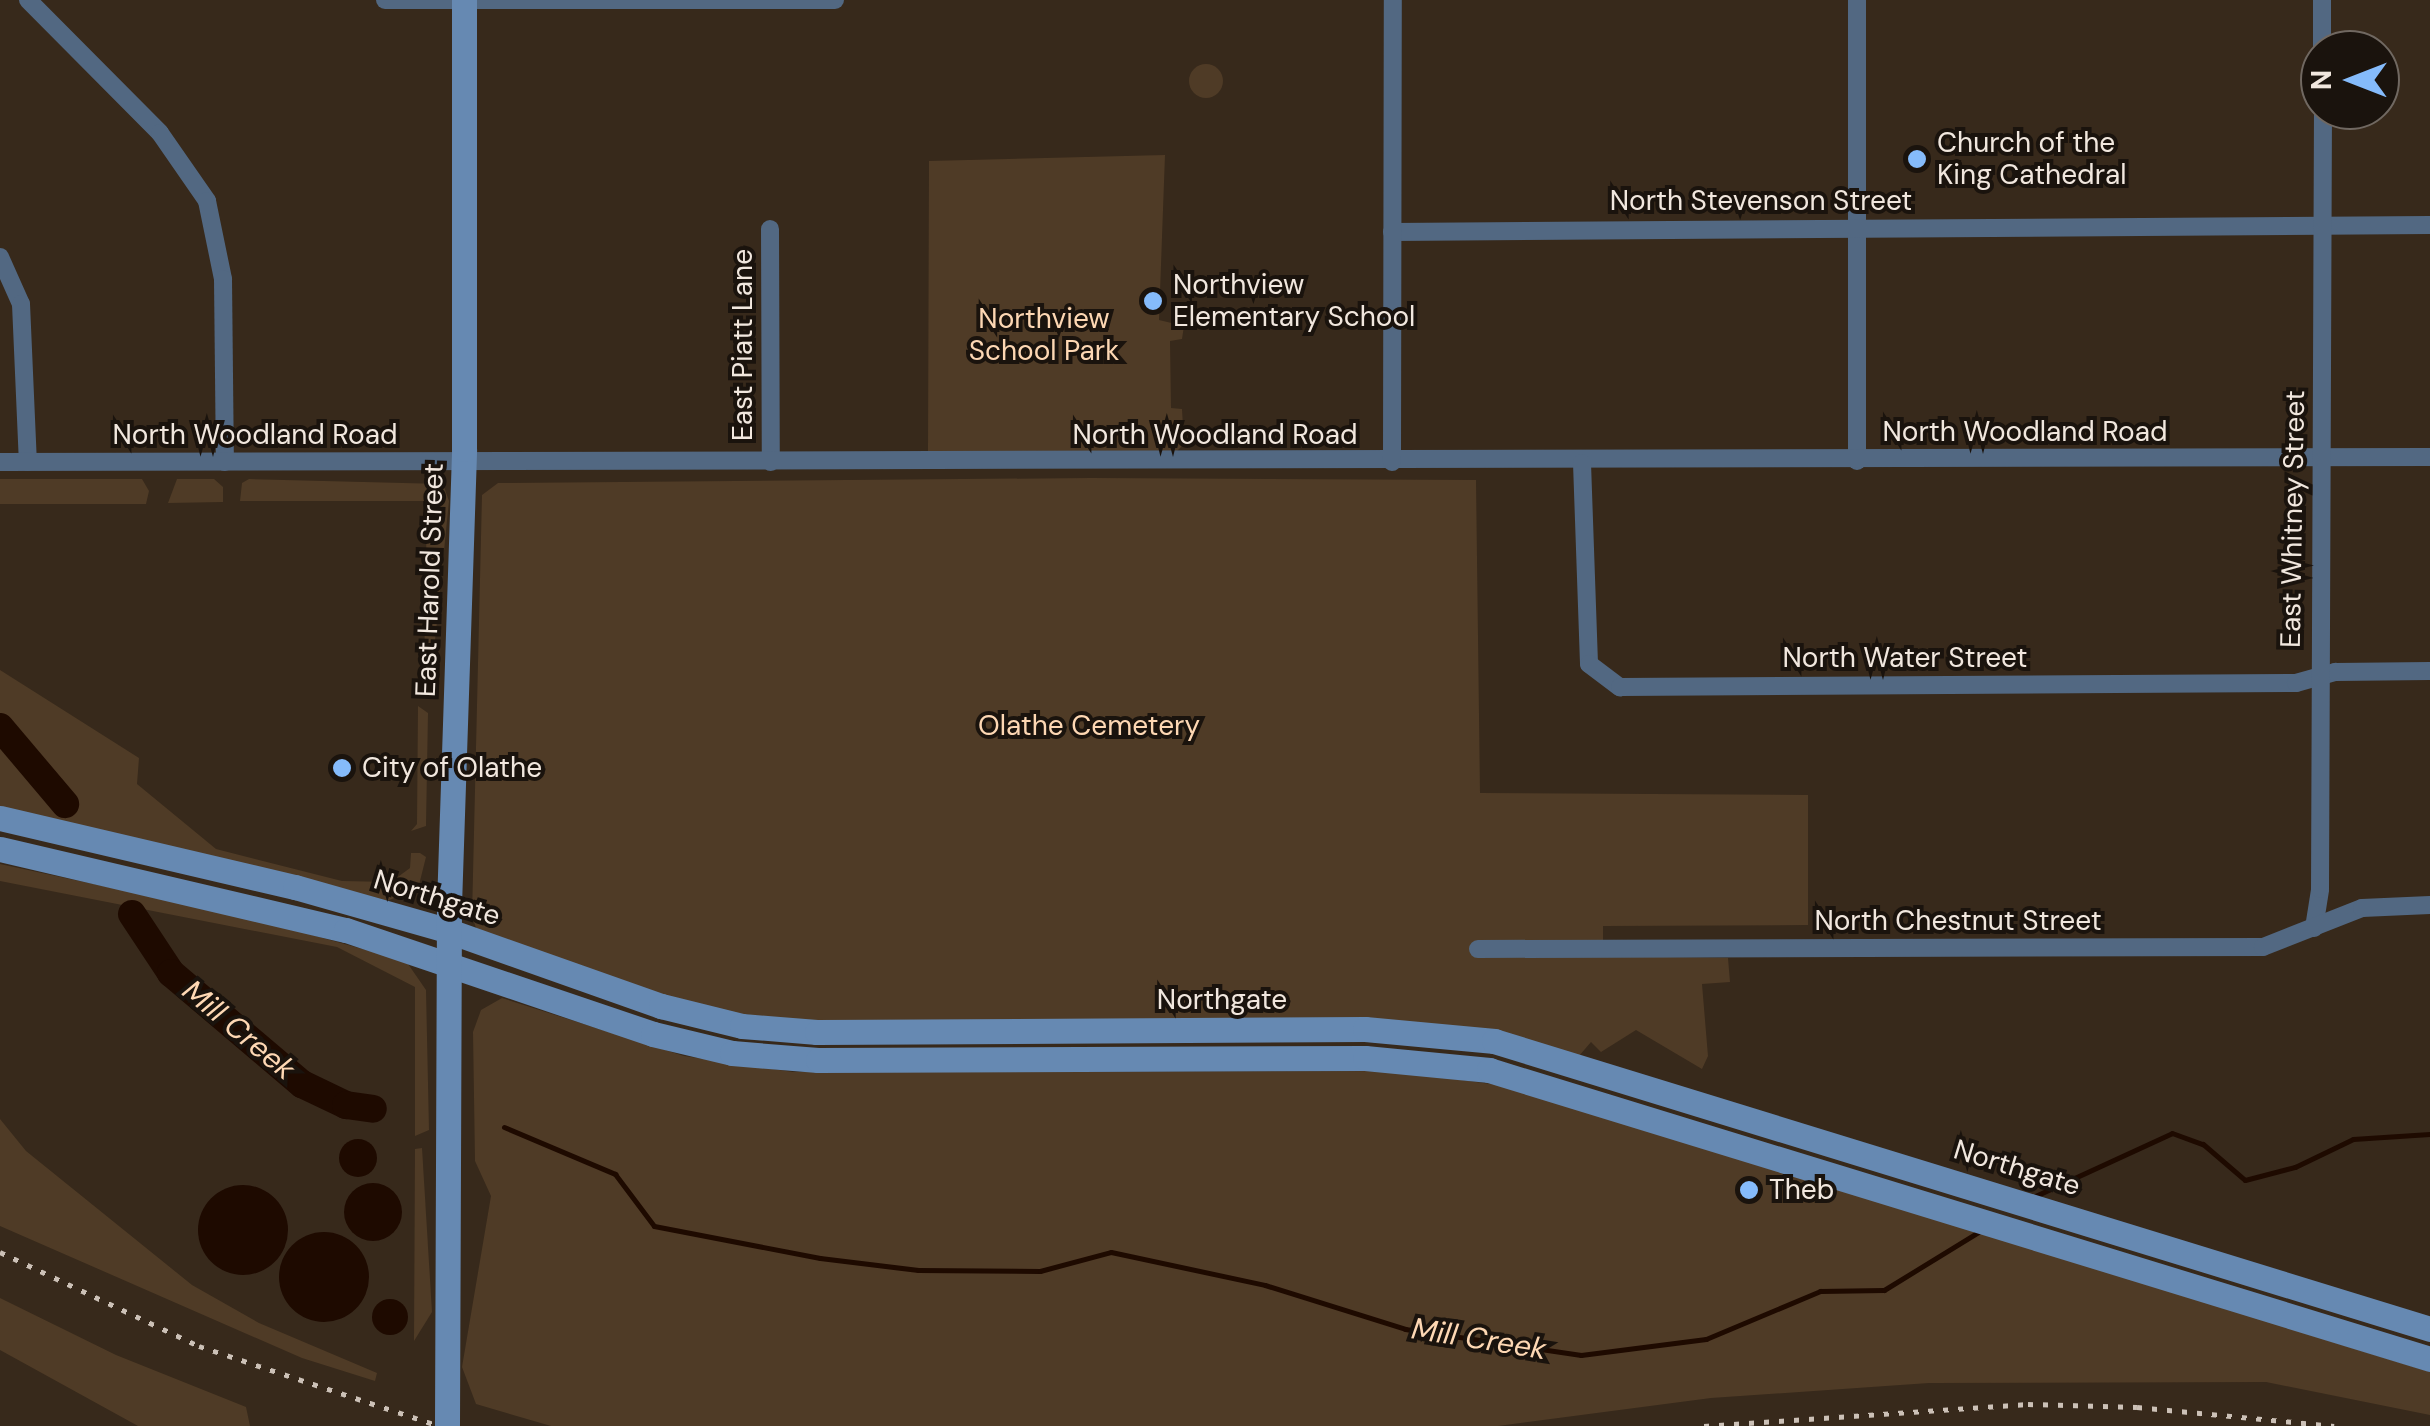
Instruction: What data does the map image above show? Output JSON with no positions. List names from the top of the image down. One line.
{"streets":{"main road":["East Harold Street","Northgate"],"street":["North Stevenson Street","East Piatt Lane","North Woodland Road","East Whitney Street","North Water Street","North Chestnut Street"]},"crossings":[["North Stevenson Street","East Whitney Street"],["East Piatt Lane","North Woodland Road"],["North Woodland Road","East Whitney Street"],["North Woodland Road","East Harold Street"],["North Woodland Road","North Water Street"],["East Whitney Street","North Water Street"],["East Whitney Street","North Chestnut Street"],["East Harold Street","Northgate"]],"water":["Mill Creek"],"parks":["Northview School Park","Olathe Cemetery"],"places":["Church of the King Cathedral","Northview Elementary School","City of Olathe","Theb"],"north":"left"}
